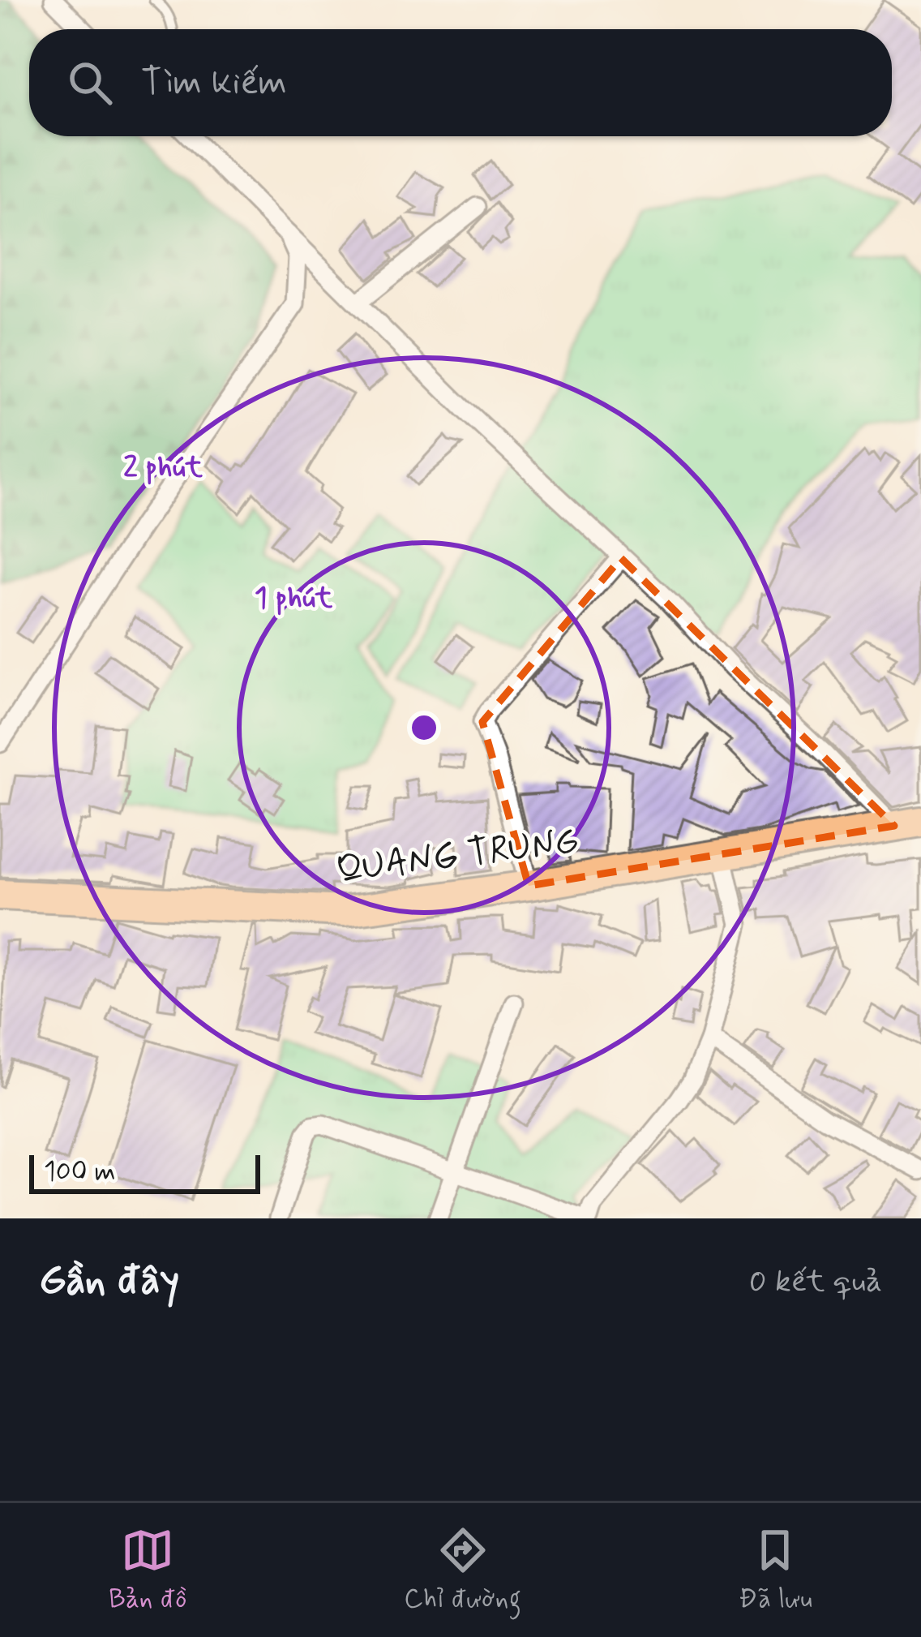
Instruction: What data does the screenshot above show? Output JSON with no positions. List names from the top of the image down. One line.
{"streets":{"main road":["QUANG TRUNG"]},"scale_bar":"100 m","page":{"search":"Tìm kiếm","scale":"100 m","heading":["Gần đây","0 kết quả"],"nav":["Bản đồ","Chỉ đường","Đã lưu"]},"rings":["2 phút","1 phút"]}
